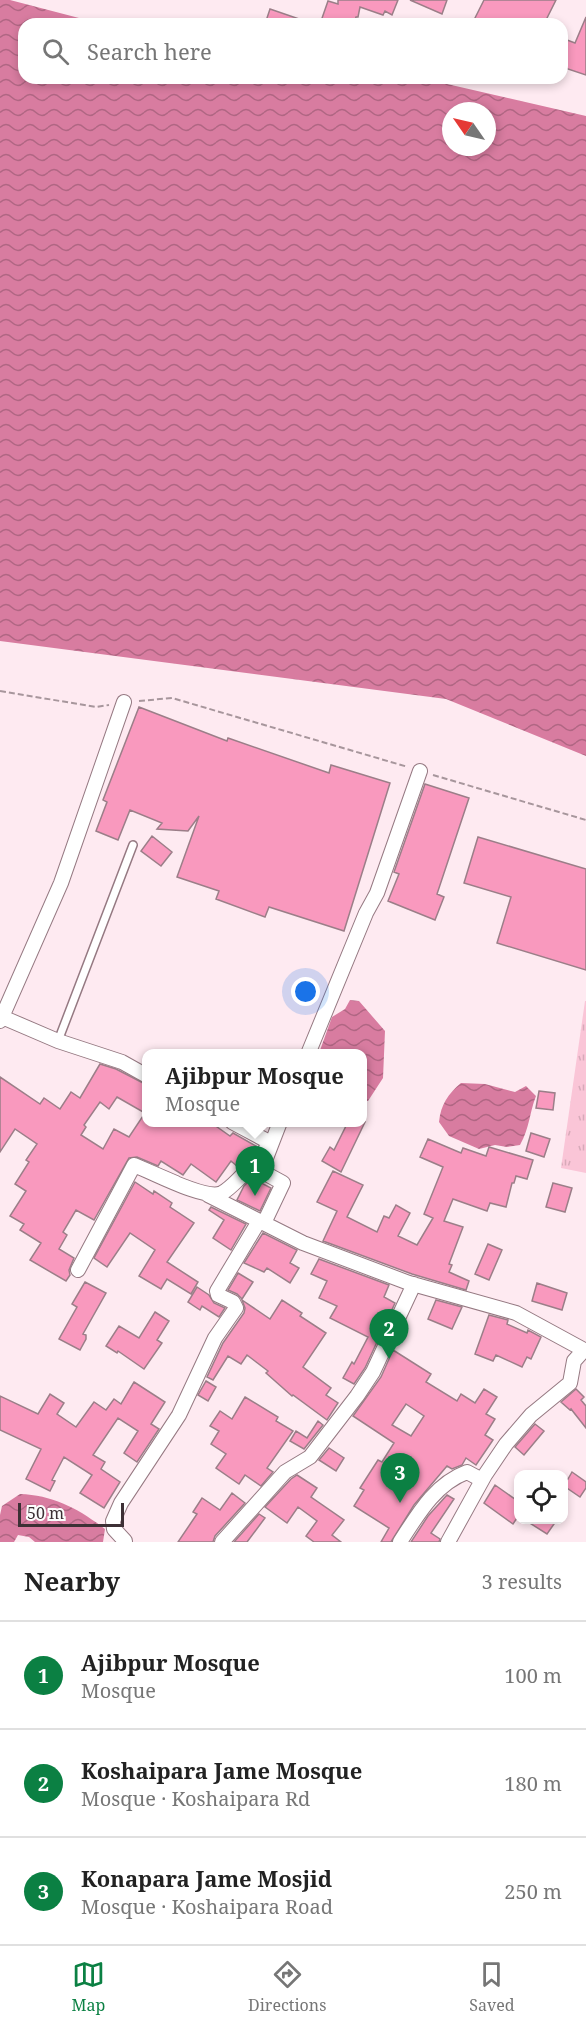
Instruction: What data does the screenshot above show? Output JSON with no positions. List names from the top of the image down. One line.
{"scale_bar":"50 m","north":"top left","page":{"search":"Search here","popup":["Ajibpur Mosque","Mosque"],"pins":["1","2","3"],"scale":"50 m","heading":["Nearby","3 results"],"list":[{"mark":"1","name":"Ajibpur Mosque","note":"Mosque","value":"100 m"},{"mark":"2","name":"Koshaipara Jame Mosque","note":"Mosque · Koshaipara Rd","value":"180 m"},{"mark":"3","name":"Konapara Jame Mosjid","note":"Mosque · Koshaipara Road","value":"250 m"}],"nav":["Map","Directions","Saved"]}}
